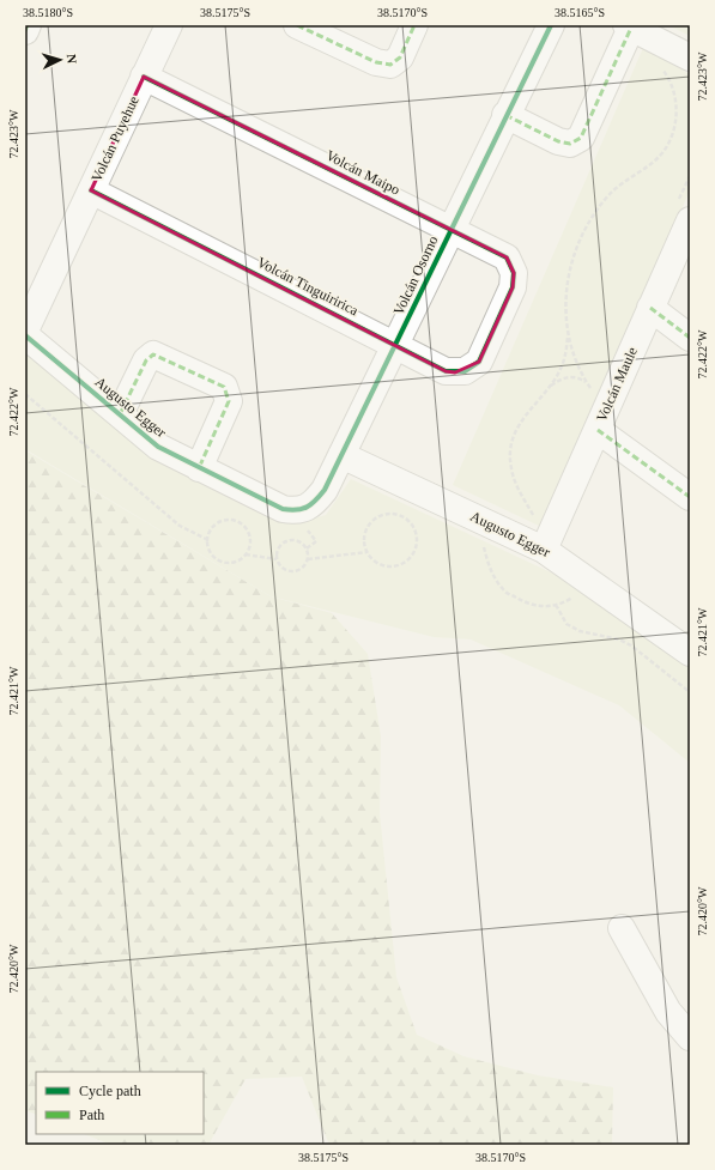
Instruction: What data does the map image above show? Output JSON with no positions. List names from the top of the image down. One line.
{"streets":{"street":["Volcán Puyehue","Volcán Maipo","Volcán Osorno","Volcán Tinguiririca","Volcán Maule","Augusto Egger"]},"crossings":[["Volcán Puyehue","Volcán Maipo"],["Volcán Puyehue","Volcán Tinguiririca"],["Volcán Maipo","Volcán Osorno"],["Volcán Maipo","Volcán Tinguiririca"],["Volcán Osorno","Volcán Tinguiririca"],["Volcán Osorno","Augusto Egger"],["Volcán Maule","Augusto Egger"]],"legend":["Cycle path","Path"],"north":"right","coordinates":["38.5180°S","38.5175°S","38.5170°S","38.5165°S","72.423°W","72.422°W","72.421°W","72.420°W"]}
